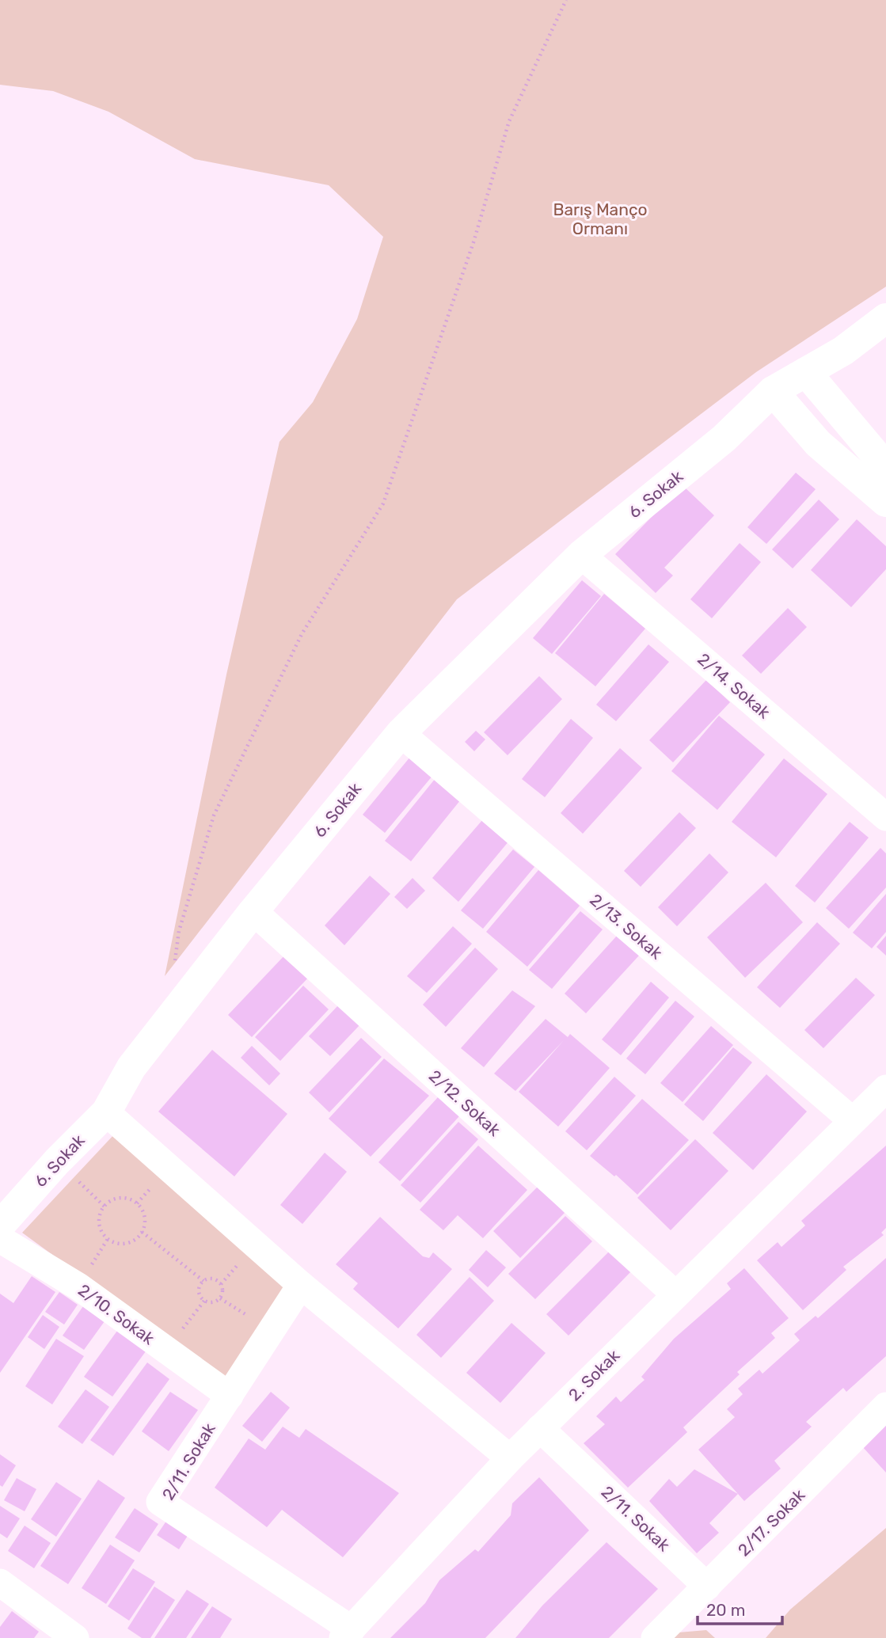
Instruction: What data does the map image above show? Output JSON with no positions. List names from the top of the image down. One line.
{"streets":{"main road":["6. Sokak"],"street":["2/14. Sokak","2/13. Sokak","2/12. Sokak","2/10. Sokak","2. Sokak","2/11. Sokak","2/17. Sokak"]},"crossings":[["6. Sokak","2/14. Sokak"],["6. Sokak","2/13. Sokak"],["6. Sokak","2/12. Sokak"],["2/13. Sokak","2. Sokak"],["2/12. Sokak","2. Sokak"],["2/10. Sokak","2/11. Sokak"],["2. Sokak","2/11. Sokak"],["2/11. Sokak","2/17. Sokak"]],"parks":["Barış Manço Ormanı"],"scale_bar":"20 m"}
